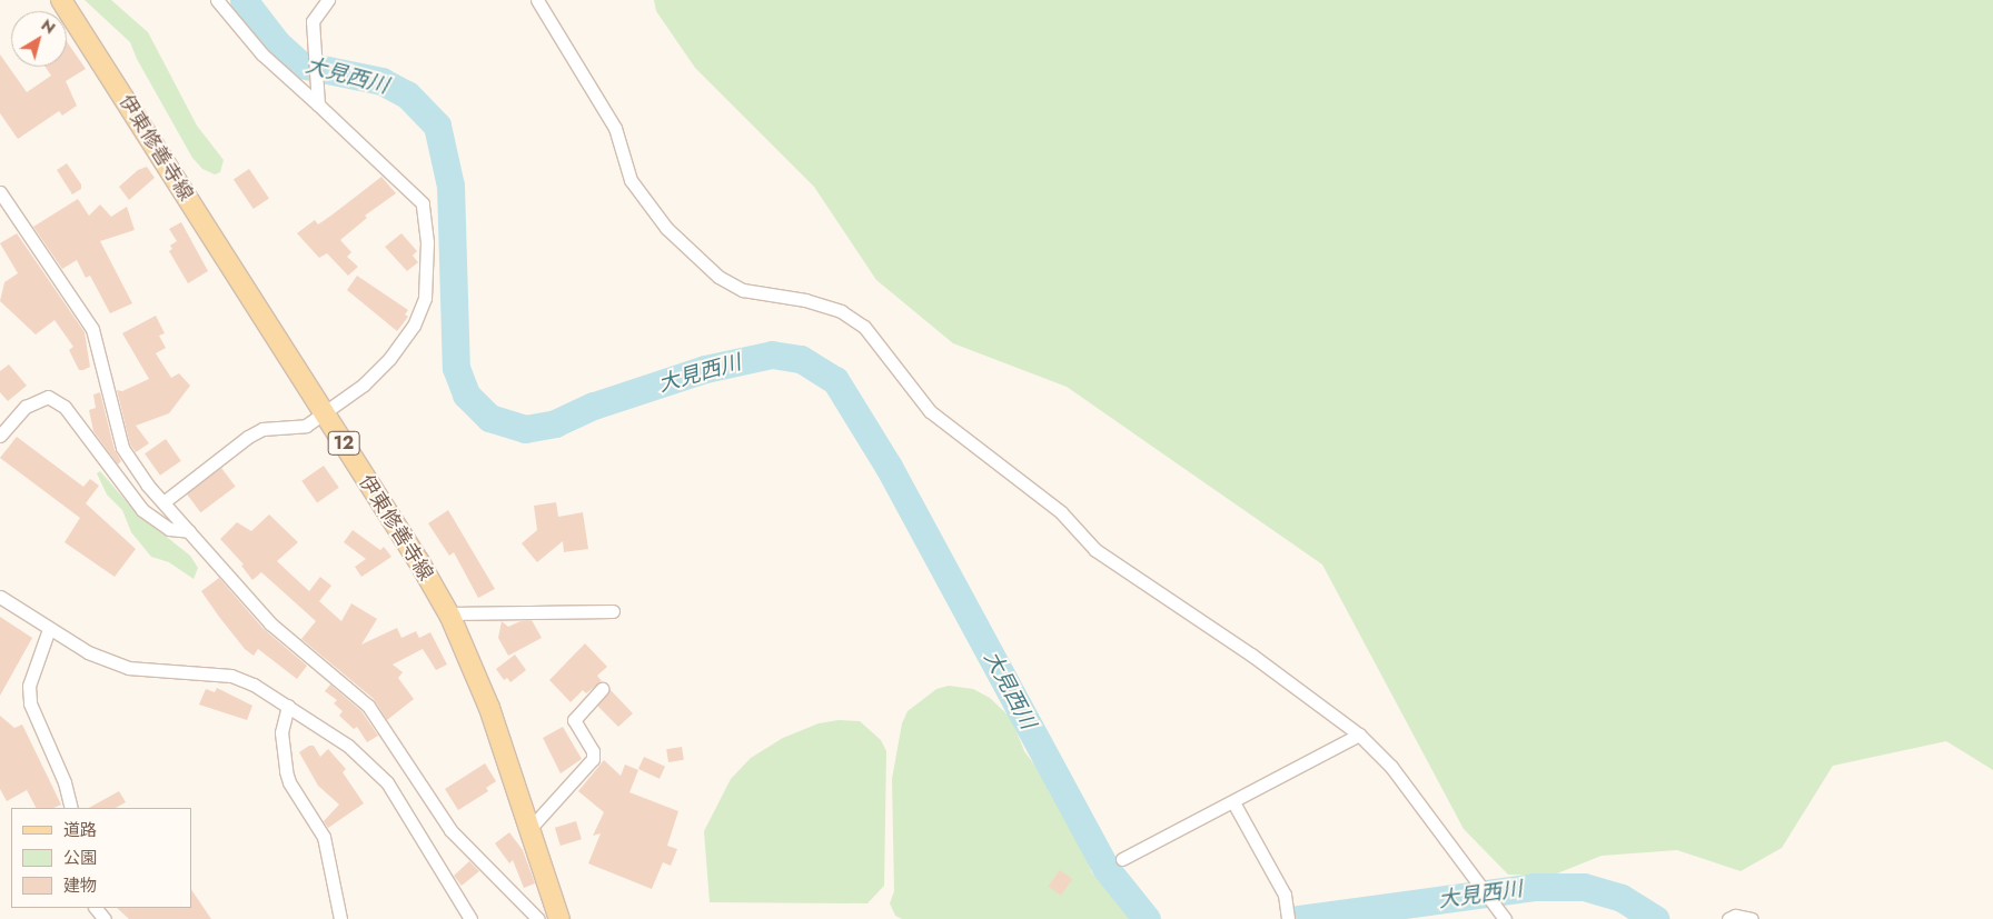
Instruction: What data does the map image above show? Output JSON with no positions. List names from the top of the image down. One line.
{"streets":{"main road":["伊東修善寺線","12"]},"water":["大見西川"],"legend":["道路","公園","建物"],"north":"top right"}
